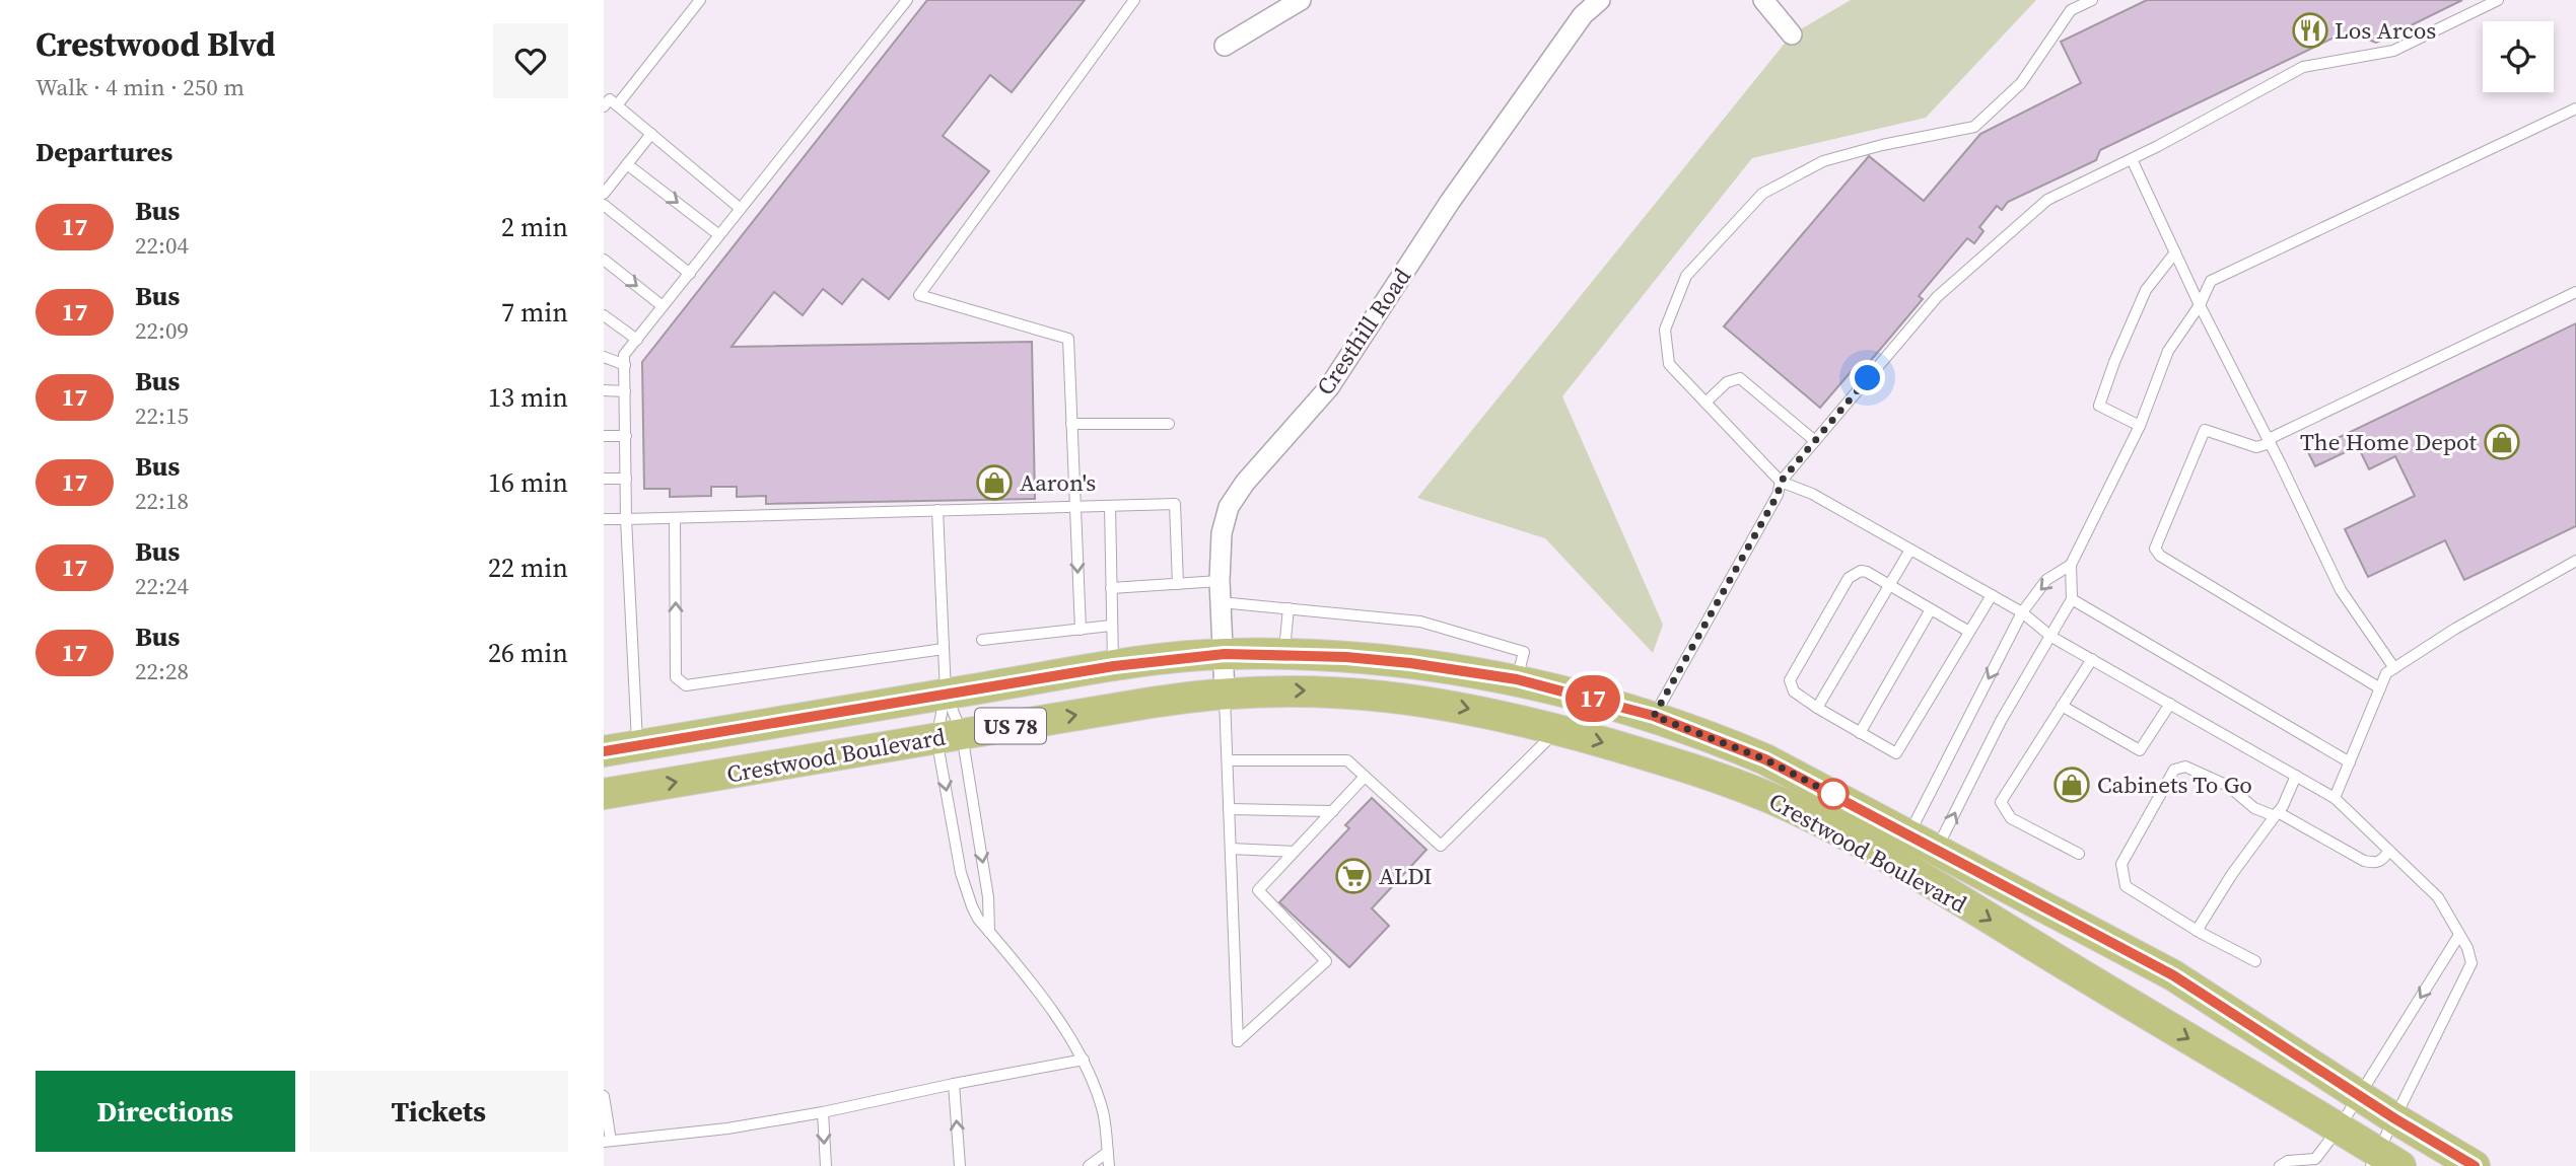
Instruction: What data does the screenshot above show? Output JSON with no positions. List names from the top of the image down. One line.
{"streets":{"main road":["US 78","Crestwood Boulevard"],"street":["Cresthill Road"]},"crossings":[["Cresthill Road","Crestwood Boulevard"]],"places":{"restaurant":["Los Arcos"],"shop":["The Home Depot","Aaron's","Cabinets To Go"],"supermarket":["ALDI"]},"lines":["bus line 17"],"page":{"heading":[["Crestwood Blvd","Walk · 4 min · 250 m"],"Departures"],"on_map":"17","list":[{"mark":"17","name":"Bus","note":"22:04","value":"2 min"},{"mark":"17","name":"Bus","note":"22:09","value":"7 min"},{"mark":"17","name":"Bus","note":"22:15","value":"13 min"},{"mark":"17","name":"Bus","note":"22:18","value":"16 min"},{"mark":"17","name":"Bus","note":"22:24","value":"22 min"},{"mark":"17","name":"Bus","note":"22:28","value":"26 min"}],"buttons":["Directions","Tickets"]}}
